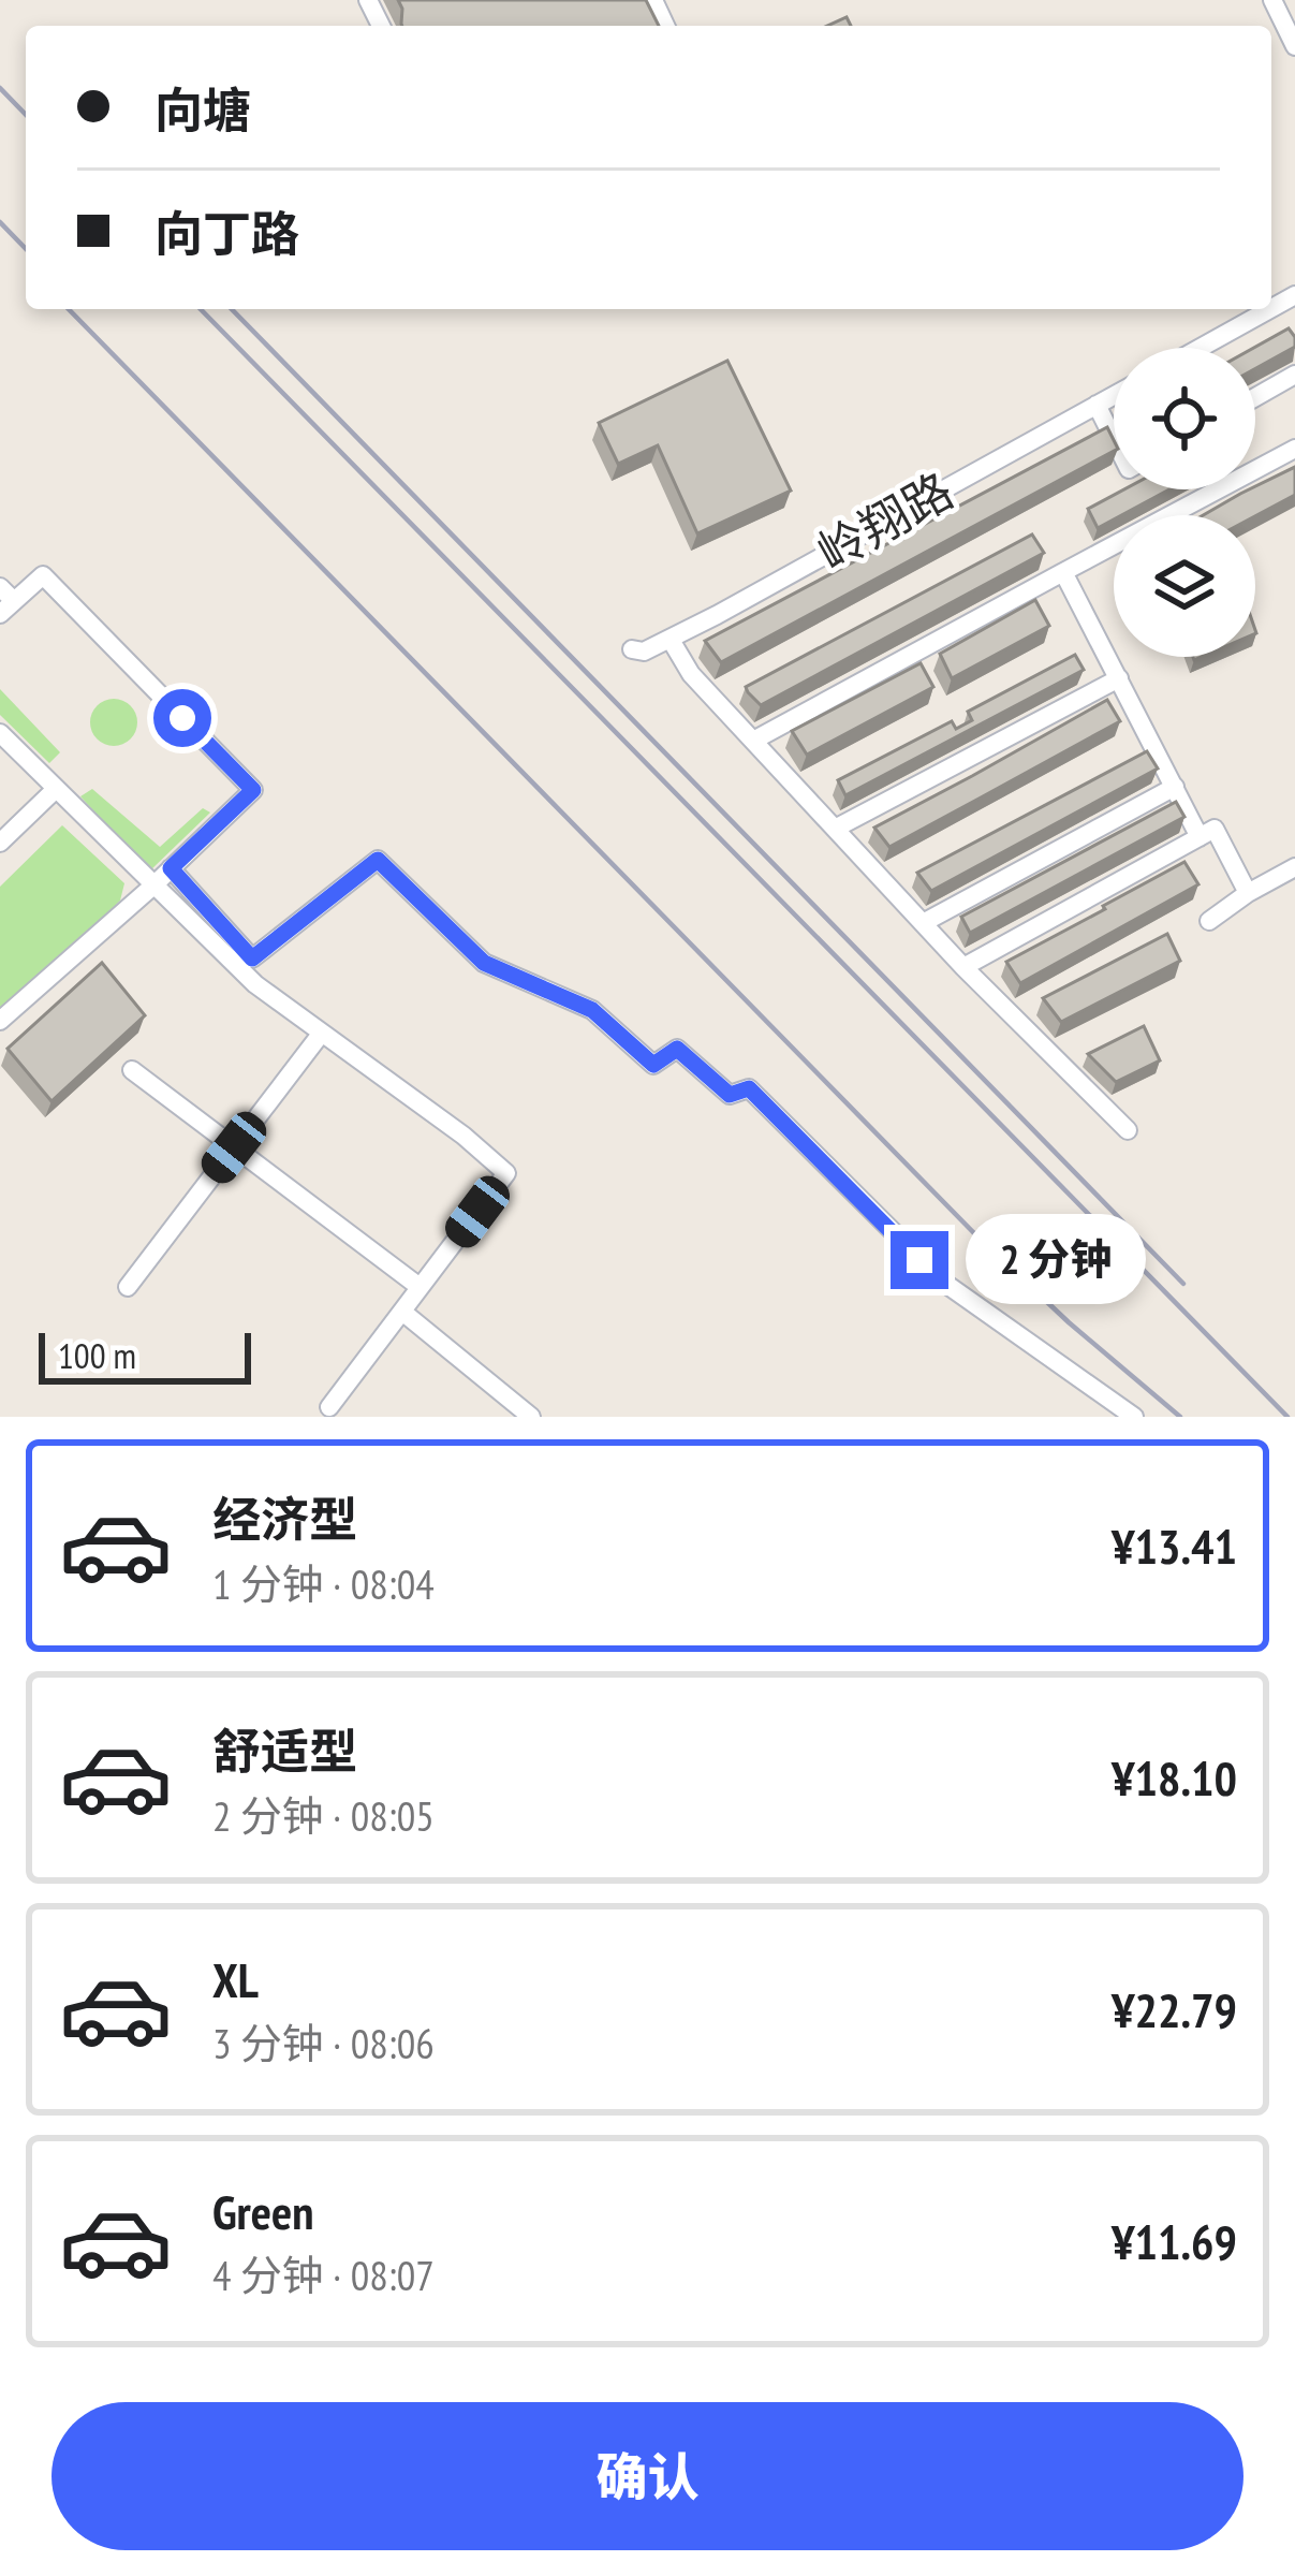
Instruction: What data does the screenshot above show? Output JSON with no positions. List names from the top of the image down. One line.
{"streets":{"street":["岭翔路"]},"scale_bar":"100 m","page":{"banner":["向塘","向丁路"],"bubble":"2 分钟","scale":"100 m","list":[{"name":"经济型","note":"1 分钟 · 08:04","value":"¥13.41"},{"name":"舒适型","note":"2 分钟 · 08:05","value":"¥18.10"},{"name":"XL","note":"3 分钟 · 08:06","value":"¥22.79"},{"name":"Green","note":"4 分钟 · 08:07","value":"¥11.69"}],"buttons":"确认"}}
